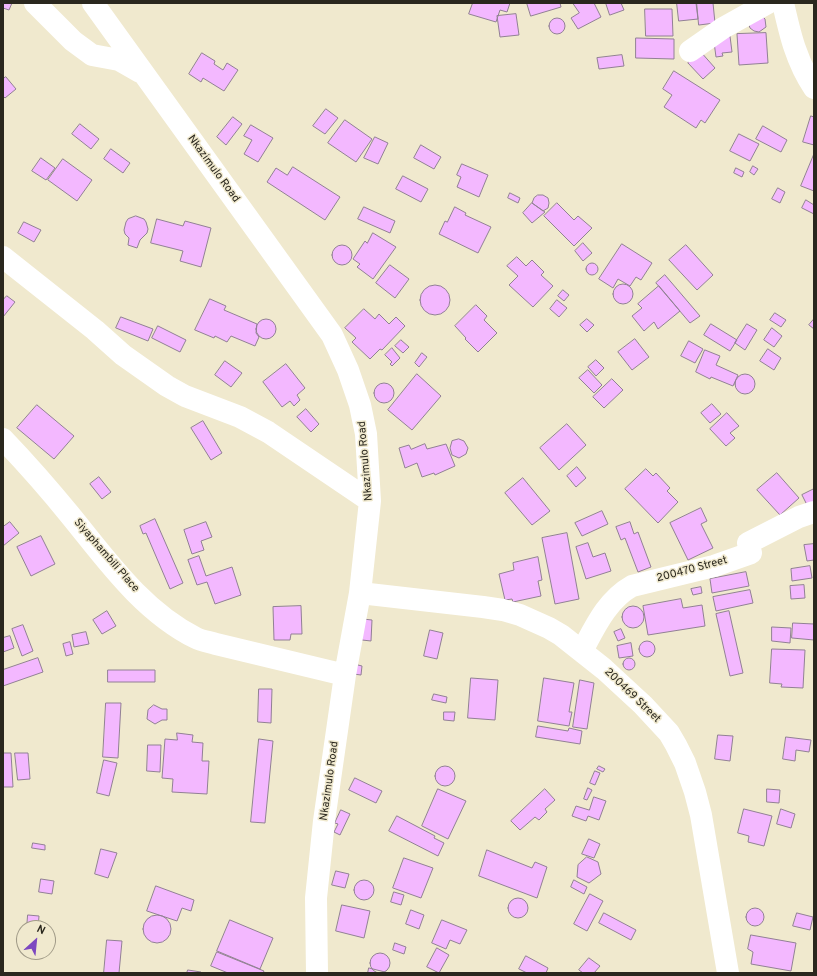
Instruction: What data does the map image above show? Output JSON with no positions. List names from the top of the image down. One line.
{"streets":{"street":["Nkazimulo Road","Siyaphambili Place","200470 Street","200469 Street"]},"crossings":[["Nkazimulo Road","Siyaphambili Place"],["Nkazimulo Road","200469 Street"],["200470 Street","200469 Street"]],"north":"top right"}
